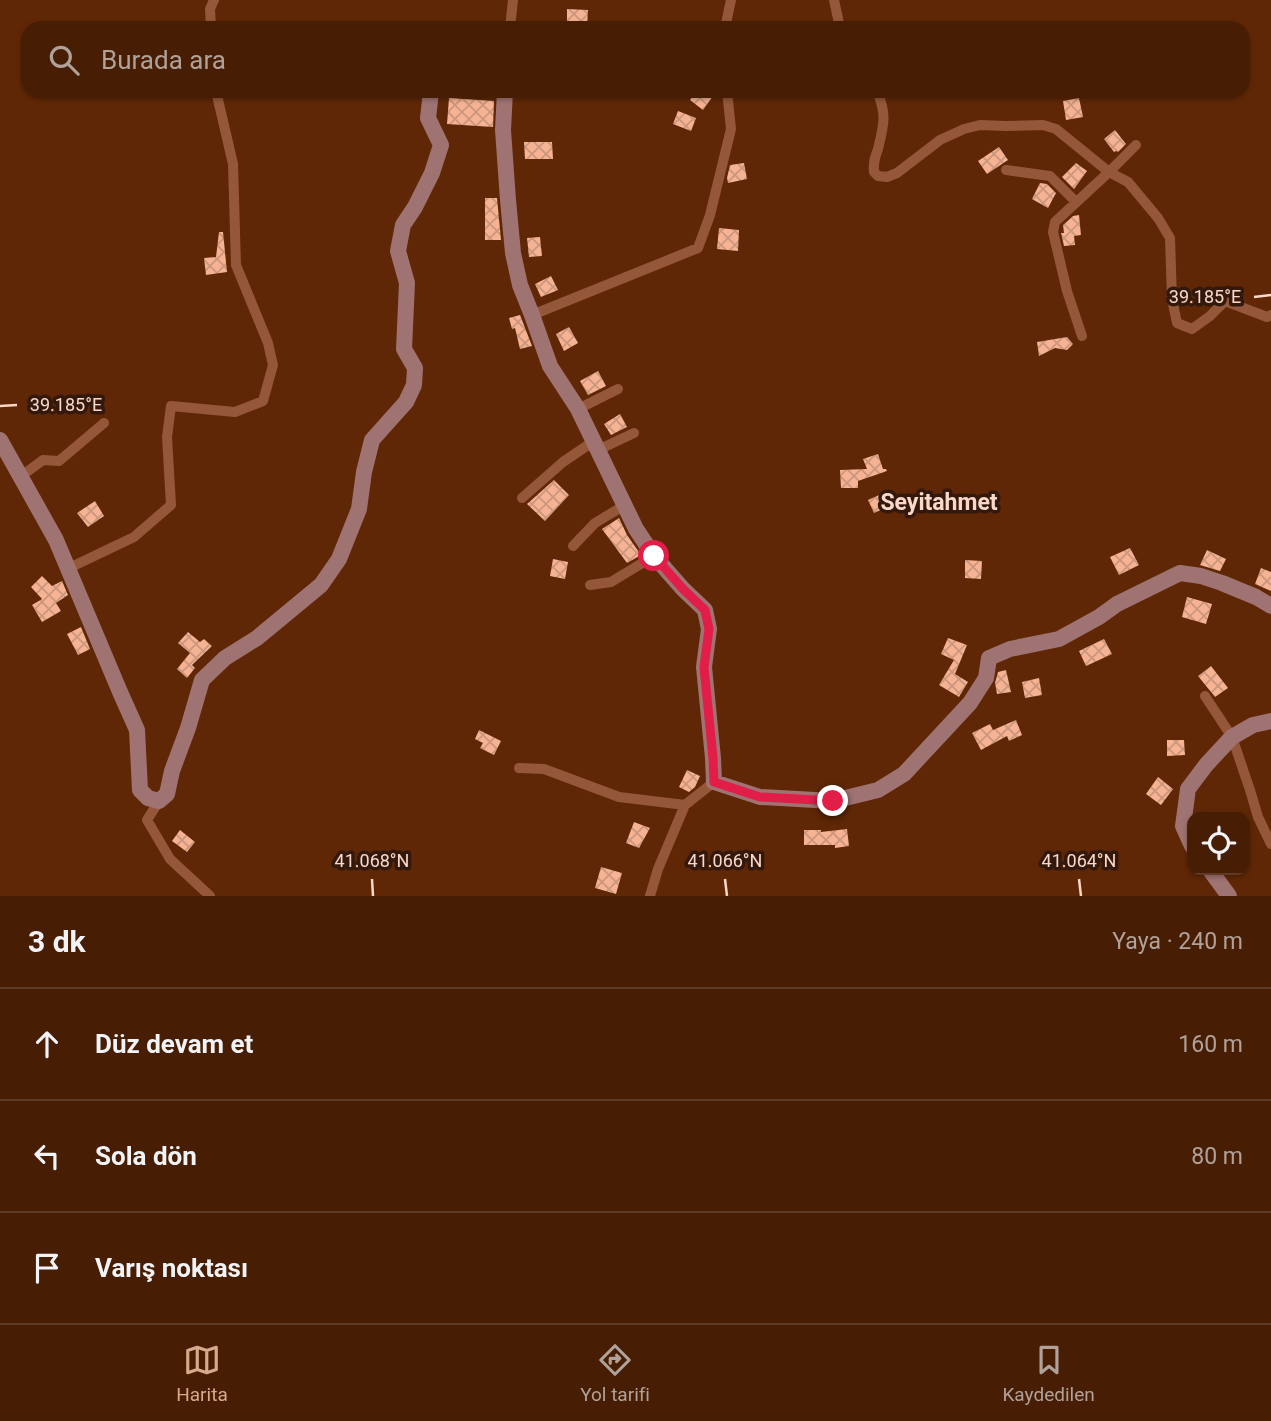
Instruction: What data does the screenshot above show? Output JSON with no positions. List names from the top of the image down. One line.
{"districts":["Seyitahmet"],"page":{"search":"Burada ara","heading":["3 dk","Yaya · 240 m"],"list":[["Düz devam et","160 m"],["Sola dön","80 m"],"Varış noktası"],"nav":["Harita","Yol tarifi","Kaydedilen"]},"coordinates":["39.185°E","41.068°N","41.066°N","41.064°N"]}
